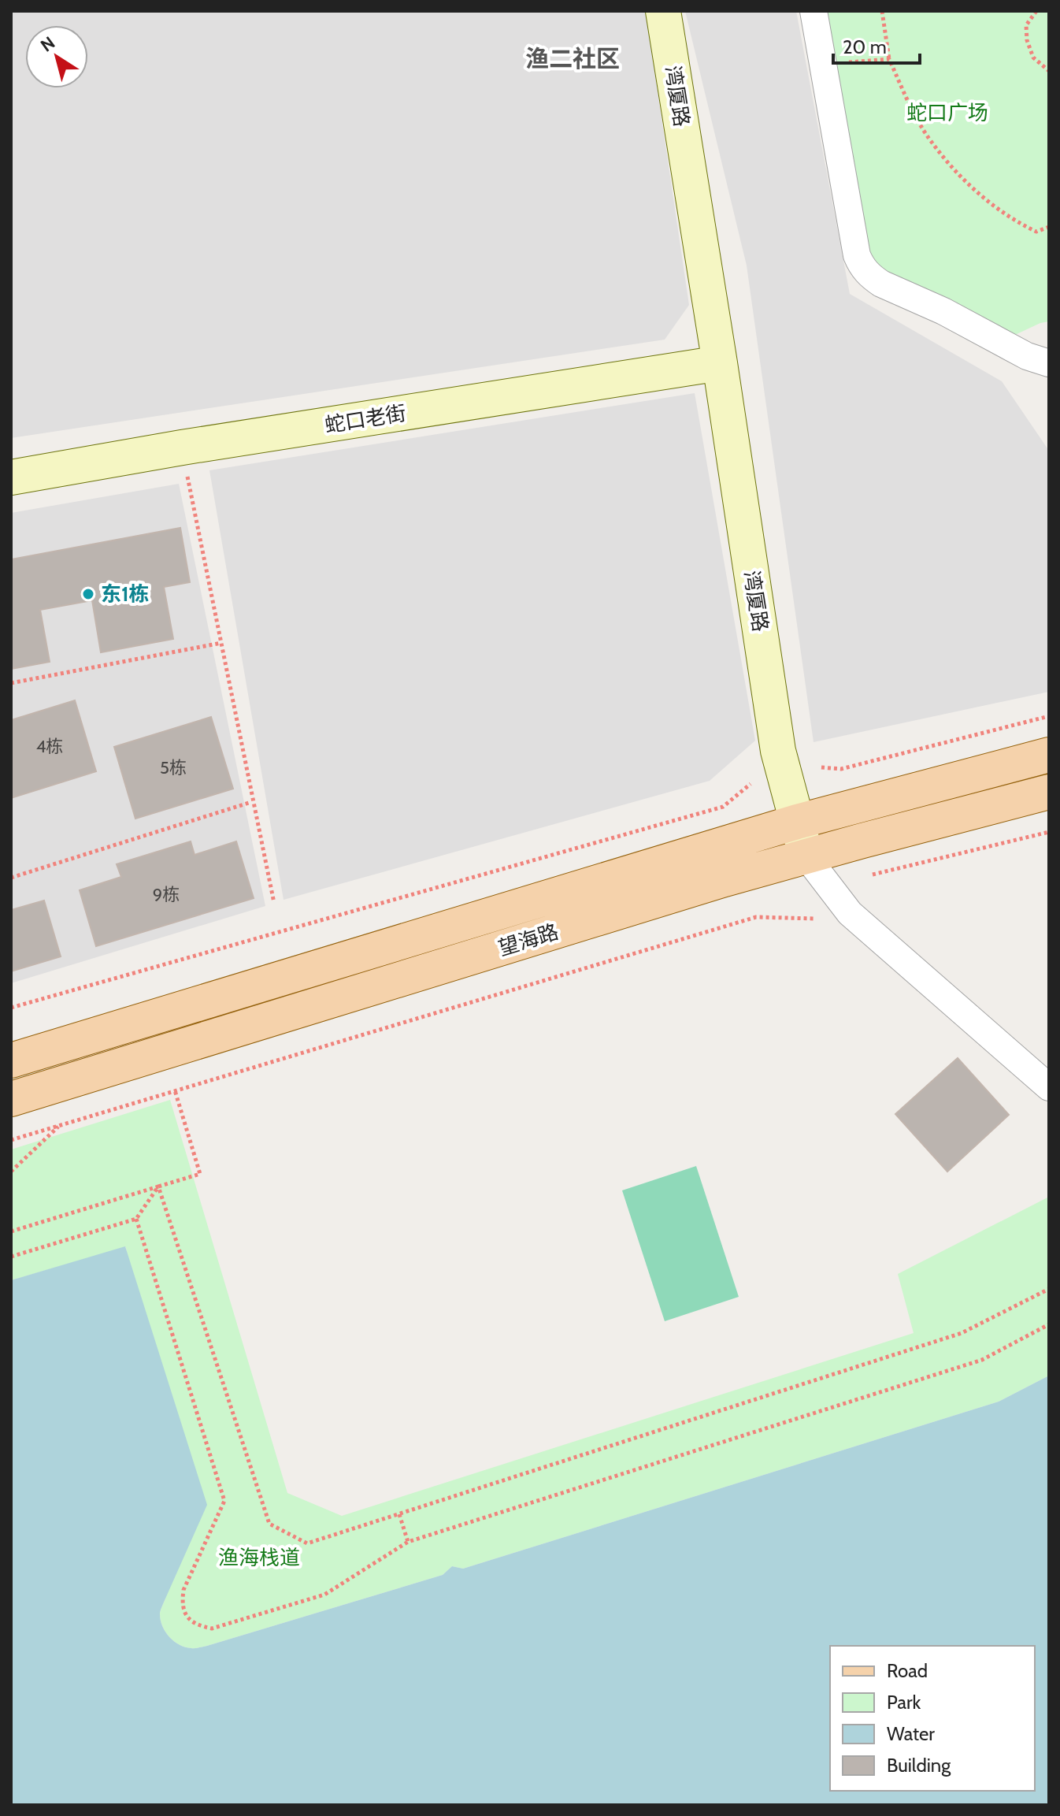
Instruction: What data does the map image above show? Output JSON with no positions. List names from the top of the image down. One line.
{"streets":{"main road":["望海路"],"street":["湾厦路","蛇口老街"]},"crossings":[["湾厦路","蛇口老街"],["湾厦路","望海路"]],"districts":["渔二社区"],"parks":["蛇口广场","渔海栈道"],"places":["东1栋"],"house_numbers":["4栋","5栋","9栋"],"legend":["Road","Park","Water","Building"],"scale_bar":"20 m","north":"top left"}
